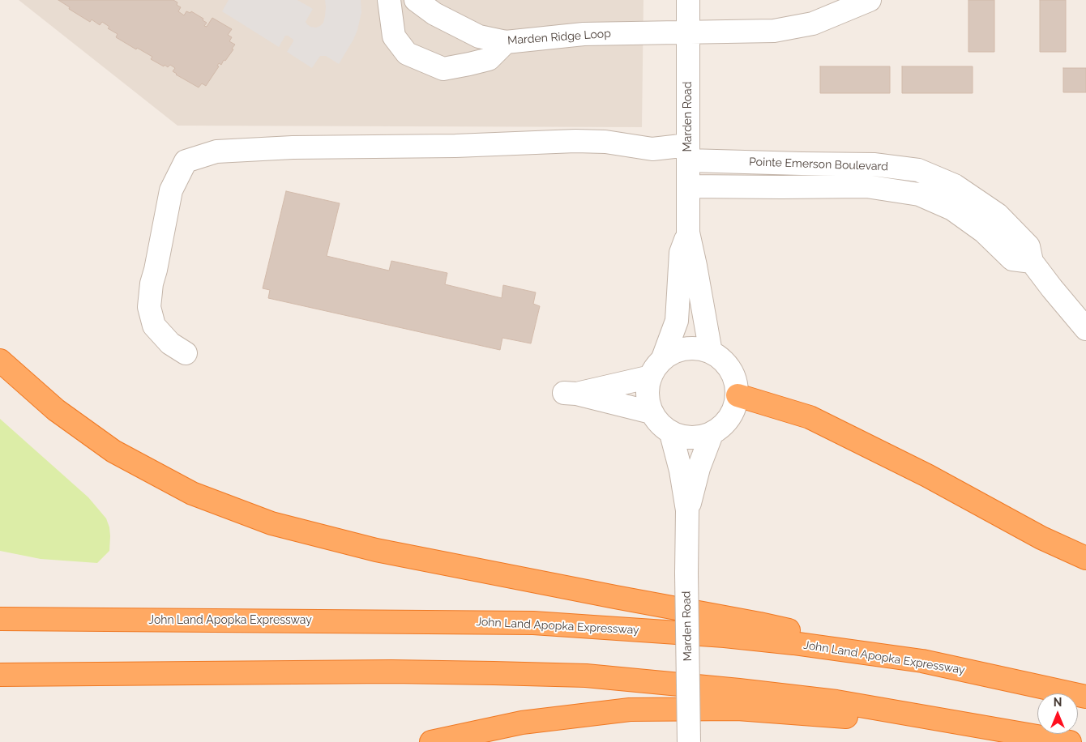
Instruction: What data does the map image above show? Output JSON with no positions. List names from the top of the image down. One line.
{"streets":{"highway":["John Land Apopka Expressway"],"street":["Marden Ridge Loop","Marden Road","Pointe Emerson Boulevard"]},"crossings":[["Marden Ridge Loop","Marden Road"],["Marden Road","Pointe Emerson Boulevard"]],"north":"top"}
